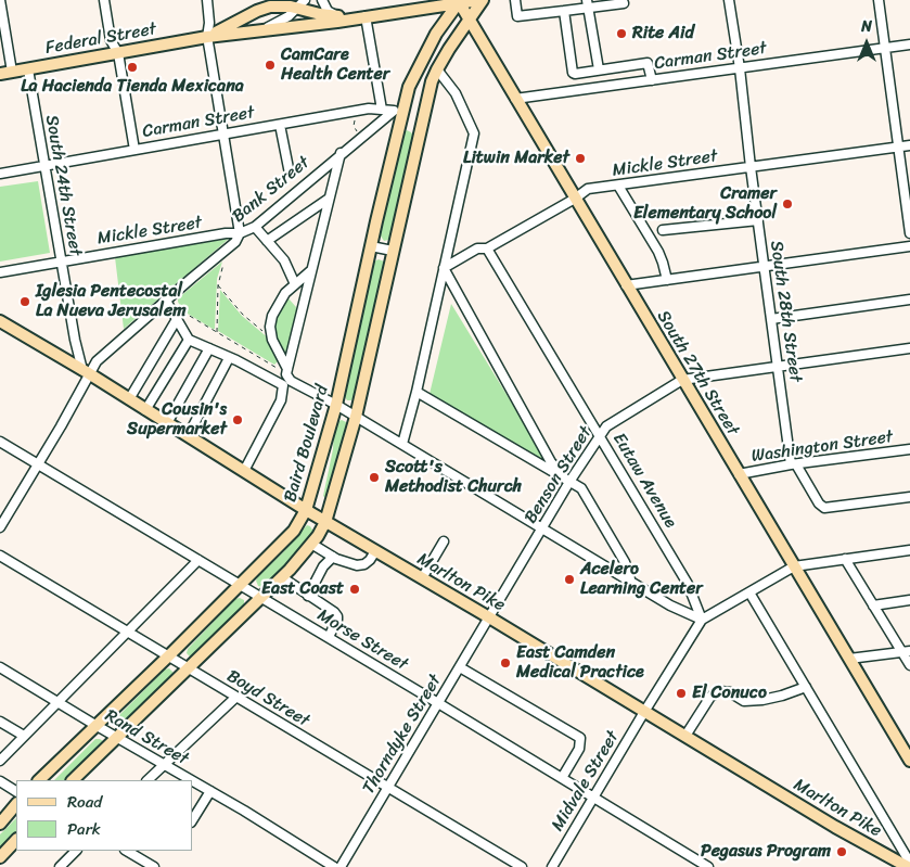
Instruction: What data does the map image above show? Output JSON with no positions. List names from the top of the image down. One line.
{"streets":{"main road":["Federal Street","South 27th Street","Baird Boulevard","Marlton Pike"],"street":["Carman Street","Mickle Street","South 24th Street","Bank Street","South 28th Street","Washington Street","Benson Street","Eutaw Avenue","Morse Street","Boyd Street","Thorndyke Street","Rand Street","Midvale Street"]},"crossings":[["Federal Street","South 24th Street"],["Federal Street","South 27th Street"],["Federal Street","Baird Boulevard"],["Carman Street","South 24th Street"],["Carman Street","Bank Street"],["Carman Street","South 28th Street"],["Carman Street","South 27th Street"],["Carman Street","Baird Boulevard"],["Mickle Street","South 24th Street"],["Mickle Street","Bank Street"],["Mickle Street","South 28th Street"],["Mickle Street","South 27th Street"],["Mickle Street","Eutaw Avenue"],["South 24th Street","Bank Street"],["South 24th Street","Marlton Pike"],["Bank Street","Baird Boulevard"],["Bank Street","Marlton Pike"],["Bank Street","Morse Street"],["South 28th Street","Washington Street"],["South 28th Street","Benson Street"],["South 27th Street","Baird Boulevard"],["South 27th Street","Washington Street"],["South 27th Street","Benson Street"],["Baird Boulevard","Marlton Pike"],["Baird Boulevard","Morse Street"],["Baird Boulevard","Boyd Street"],["Baird Boulevard","Rand Street"],["Benson Street","Eutaw Avenue"],["Benson Street","Marlton Pike"],["Benson Street","Thorndyke Street"],["Eutaw Avenue","Midvale Street"],["Marlton Pike","Thorndyke Street"],["Marlton Pike","Midvale Street"],["Morse Street","Thorndyke Street"],["Morse Street","Midvale Street"],["Boyd Street","Thorndyke Street"]],"places":["Rite Aid","CamCare Health Center","La Hacienda Tienda Mexicana","Litwin Market","Cramer Elementary School","Iglesia Pentecostal La Nueva Jerusalem","Cousin's Supermarket","Scott's Methodist Church","Acelero Learning Center","East Coast","East Camden Medical Practice","El Conuco","Pegasus Program"],"legend":["Road","Park"],"north":"top"}
